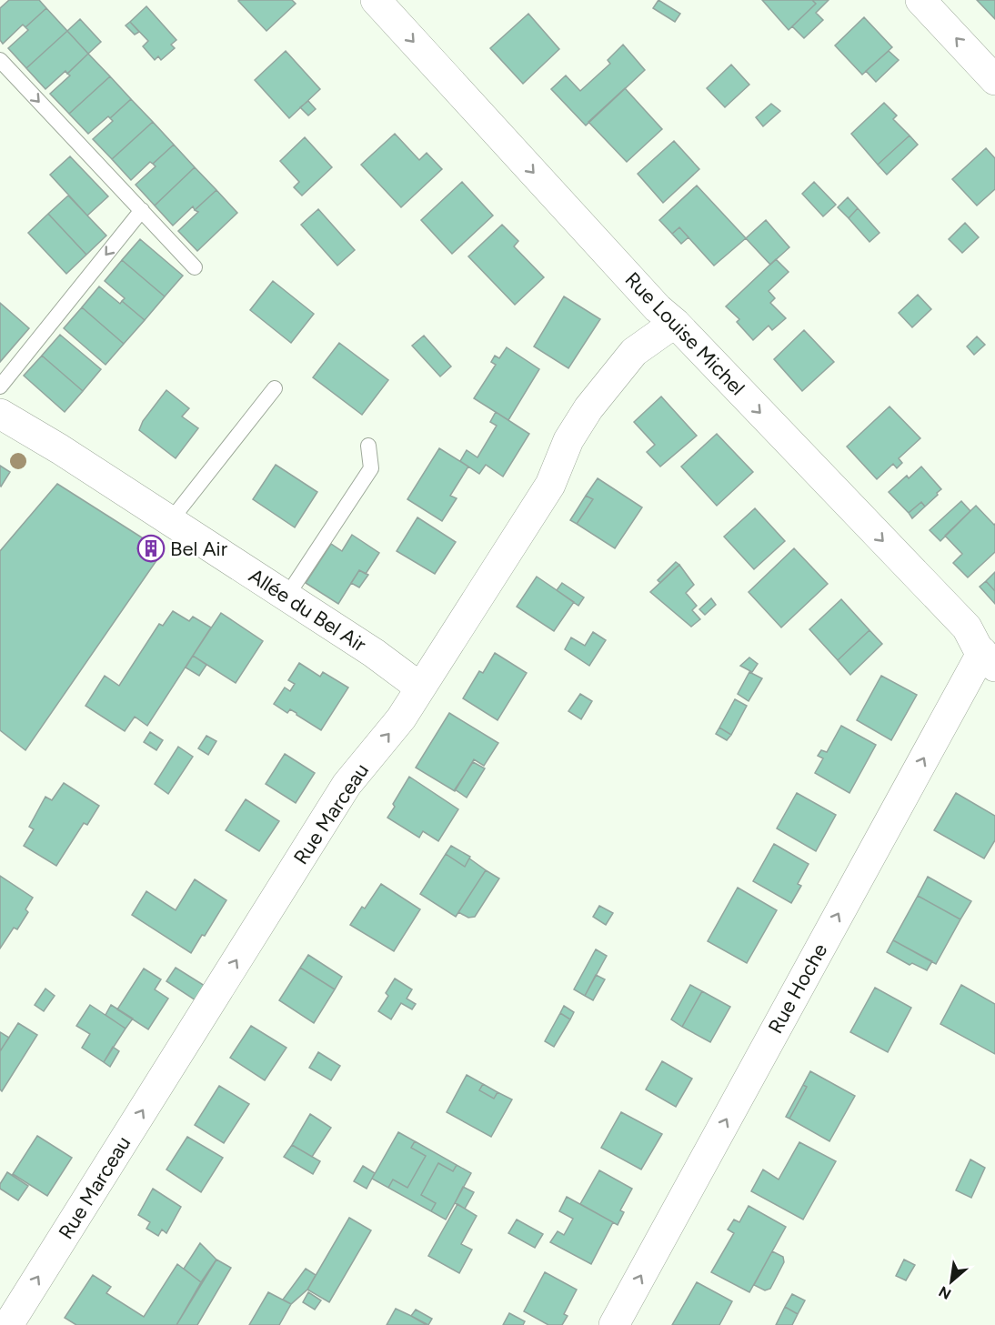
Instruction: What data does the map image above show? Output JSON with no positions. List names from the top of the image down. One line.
{"streets":{"street":["Rue Louise Michel","Allée du Bel Air","Rue Marceau","Rue Hoche"]},"crossings":[["Rue Louise Michel","Rue Marceau"],["Rue Louise Michel","Rue Hoche"],["Allée du Bel Air","Rue Marceau"]],"one_way":["Rue Louise Michel","Rue Marceau","Rue Hoche"],"places":{"building":["Bel Air"]},"north":"bottom left"}
